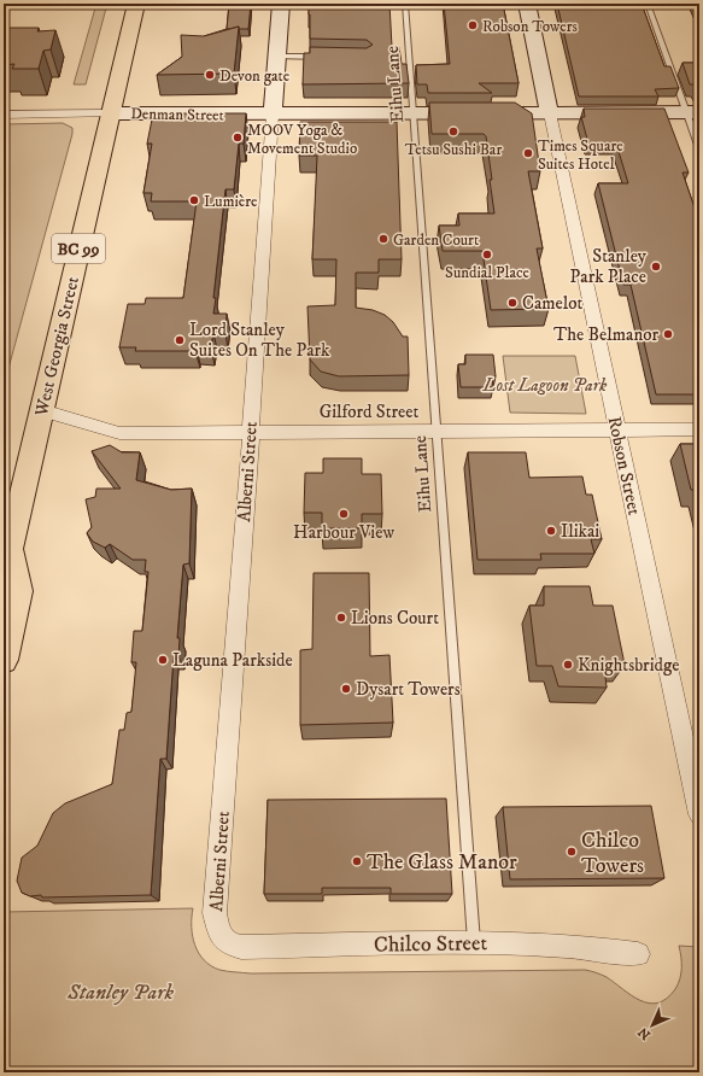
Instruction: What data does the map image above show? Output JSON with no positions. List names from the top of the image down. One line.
{"streets":{"highway":["BC 99","West Georgia Street"],"main road":["Denman Street","Robson Street","Alberni Street"],"street":["Gilford Street","Chilco Street"],"lane":["Eihu Lane"]},"crossings":[["Eihu Lane","Denman Street"],["Eihu Lane","Gilford Street"],["Eihu Lane","Chilco Street"],["Denman Street","West Georgia Street"],["Denman Street","Robson Street"],["Denman Street","Alberni Street"],["West Georgia Street","Gilford Street"],["Gilford Street","Robson Street"],["Gilford Street","Alberni Street"],["Alberni Street","Chilco Street"]],"parks":["Lost Lagoon Park","Stanley Park"],"places":["Robson Towers","Devon gate","Tetsu Sushi Bar","MOOV Yoga & Movement Studio","Times Square Suites Hotel","Lumière","Garden Court","Sundial Place","Stanley Park Place","Camelot","The Belmanor","Lord Stanley Suites On The Park","Harbour View","Ilikai","Lions Court","Laguna Parkside","Knightsbridge","Dysart Towers","Chilco Towers","The Glass Manor"],"north":"bottom left"}
